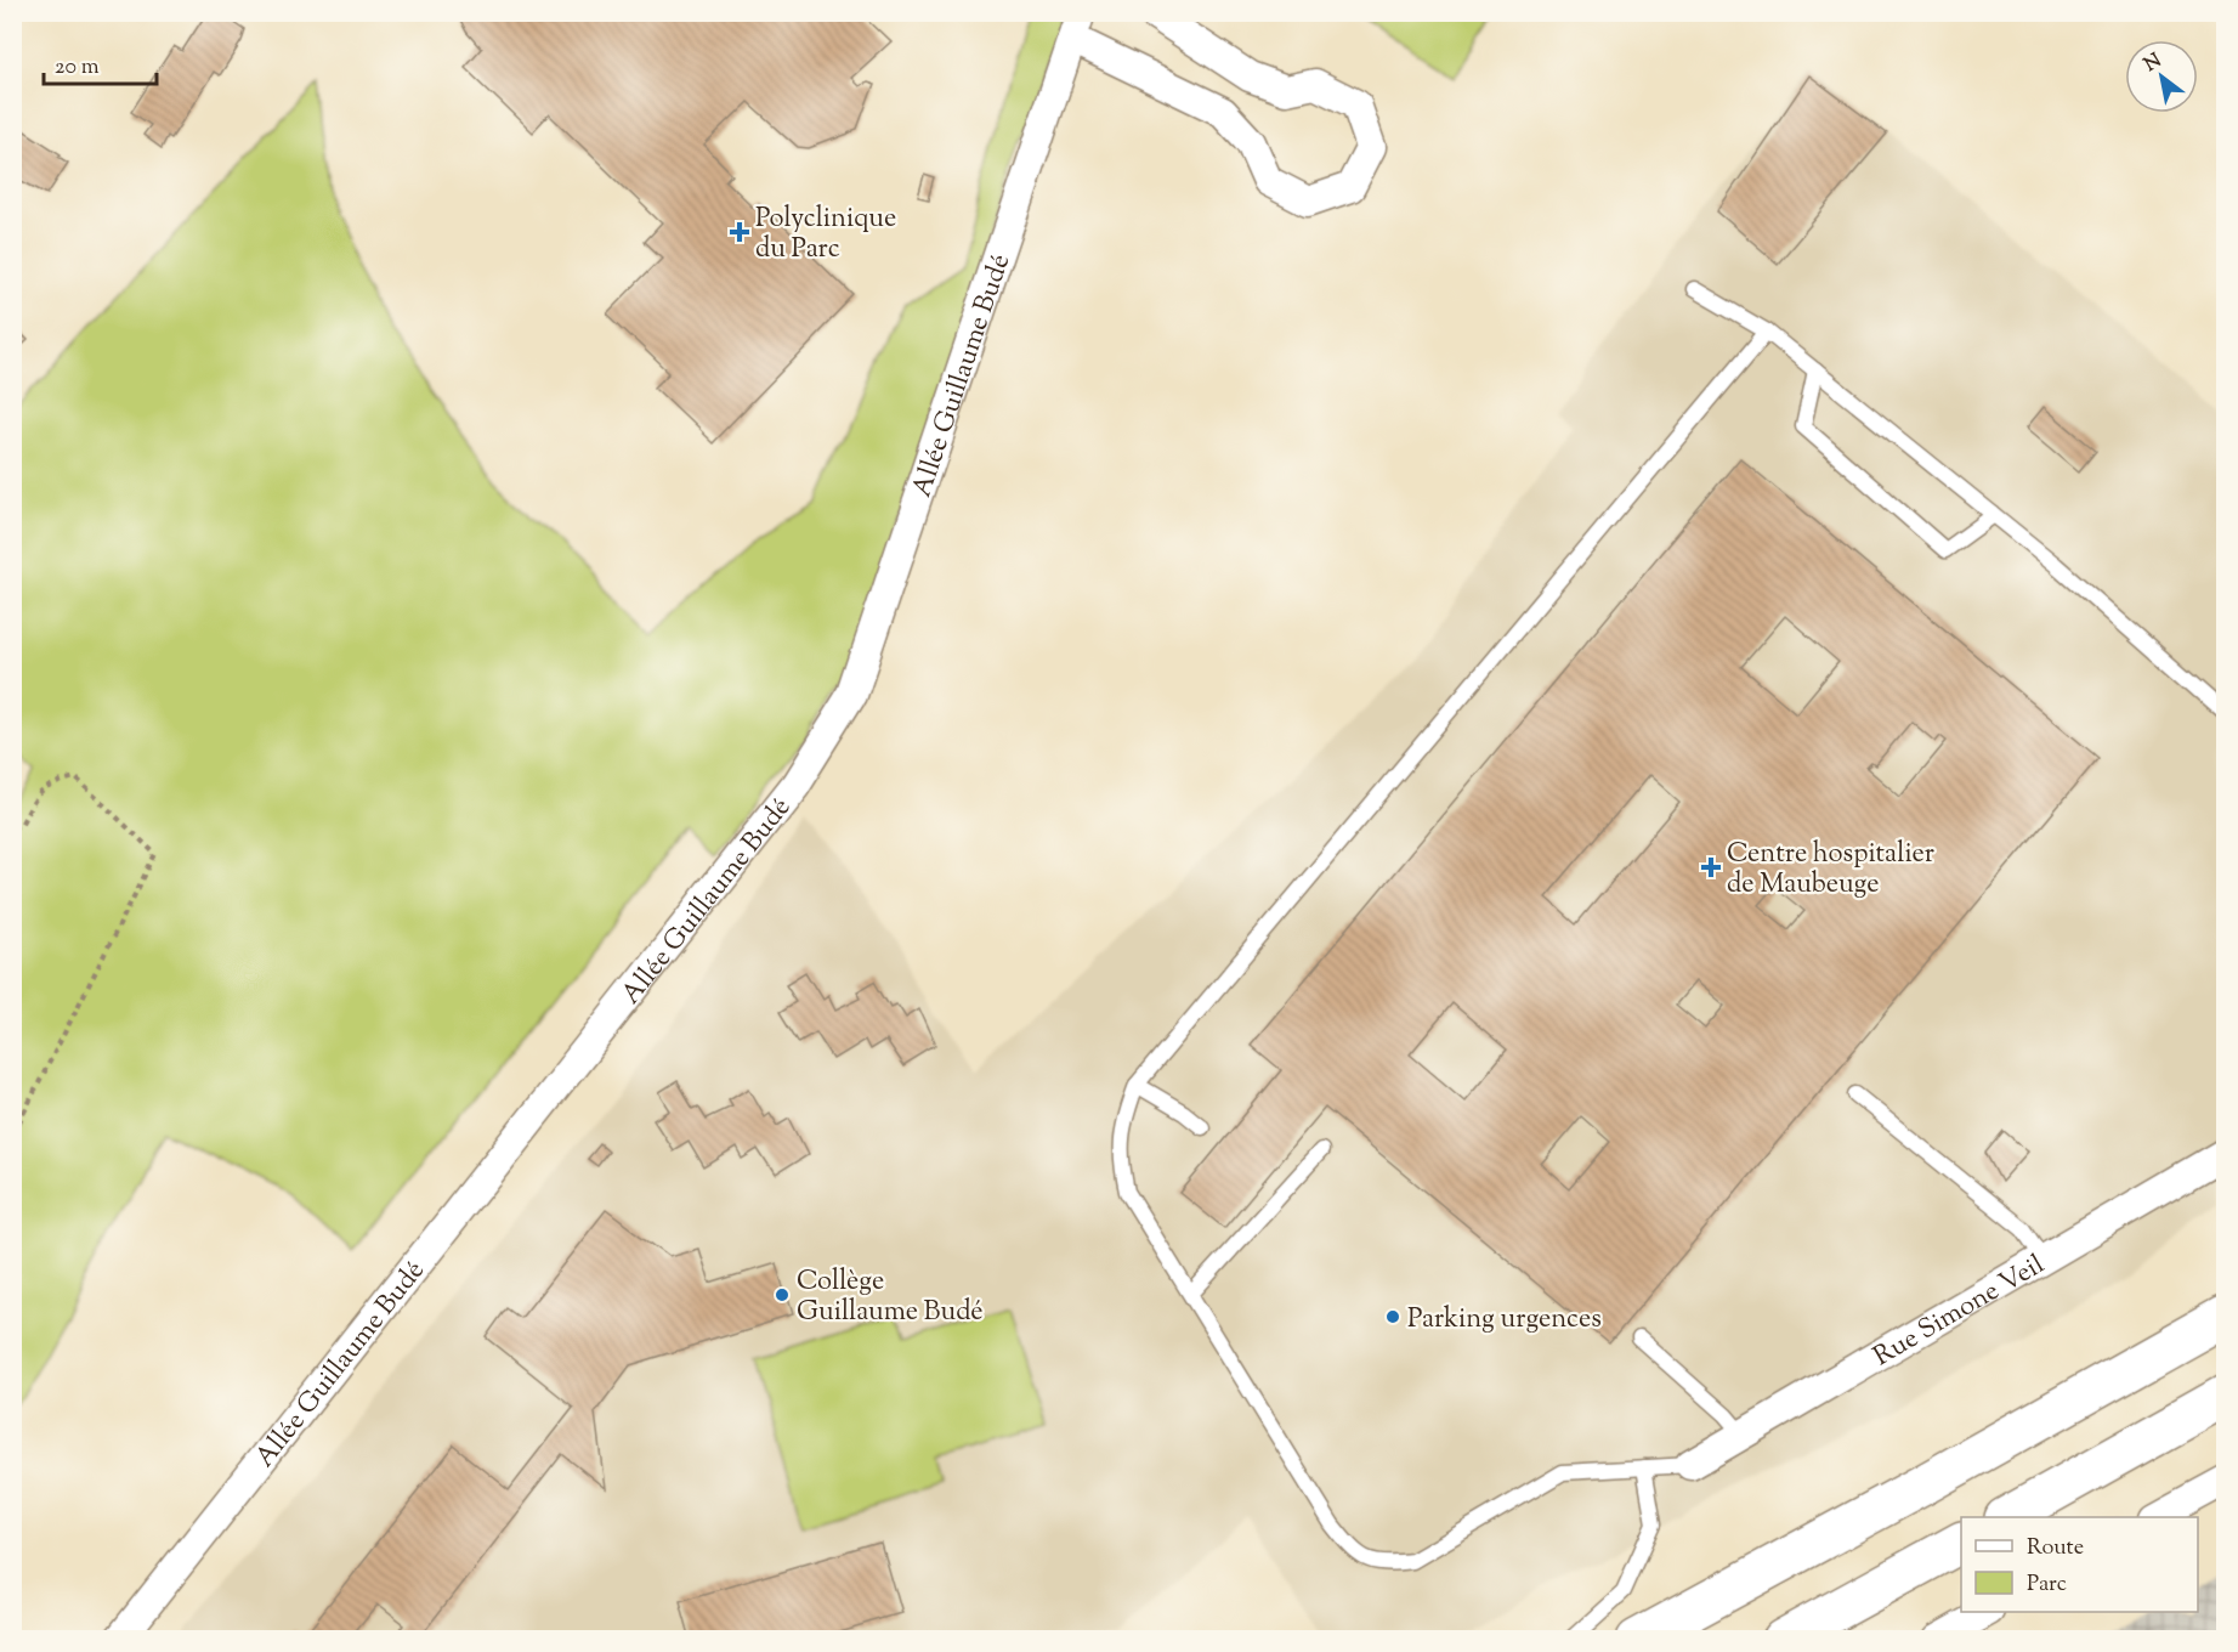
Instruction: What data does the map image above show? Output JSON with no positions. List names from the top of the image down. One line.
{"streets":{"street":["Allée Guillaume Budé","Rue Simone Veil"]},"places":{"health":["Polyclinique du Parc","Centre hospitalier de Maubeuge"],"other":["Collège Guillaume Budé","Parking urgences"]},"legend":["Route","Parc"],"scale_bar":"20 m","north":"top left"}
